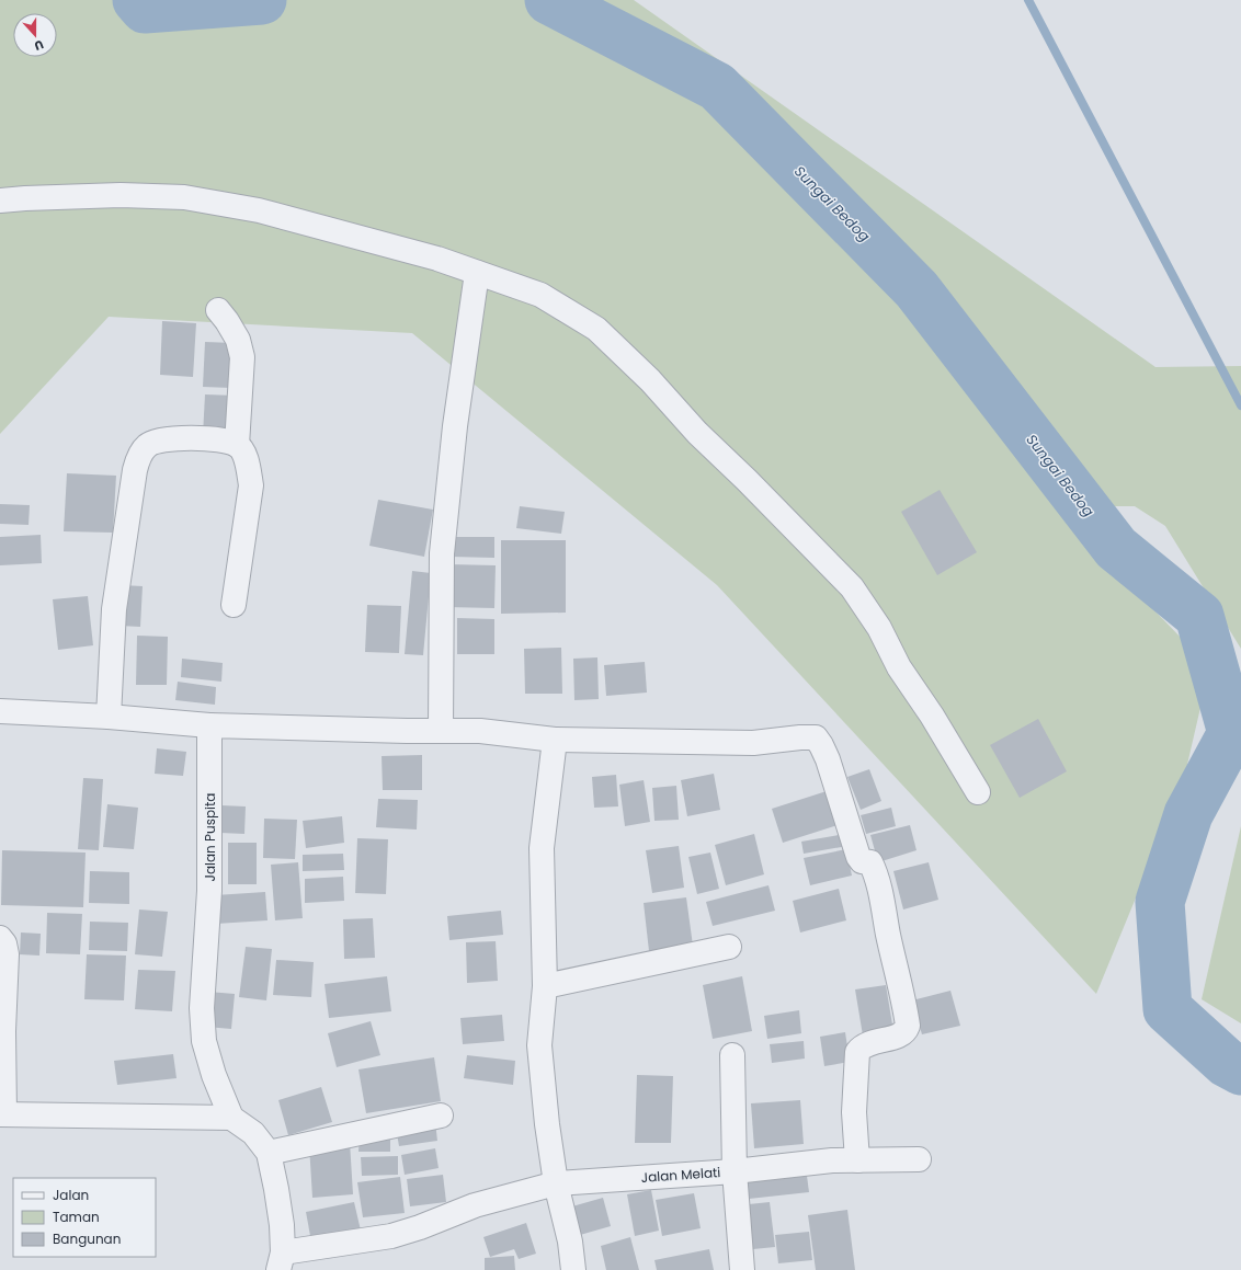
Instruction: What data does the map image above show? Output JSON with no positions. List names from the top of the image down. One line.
{"streets":{"street":["Jalan Puspita","Jalan Melati"]},"water":["Sungai Bedog"],"legend":["Jalan","Taman","Bangunan"],"north":"bottom"}
